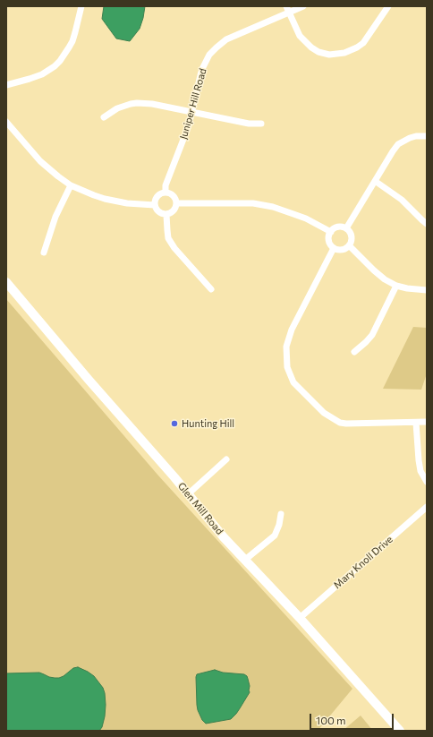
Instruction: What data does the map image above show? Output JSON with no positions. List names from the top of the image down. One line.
{"streets":{"main road":["Glen Mill Road"],"street":["Juniper Hill Road","Mary Knoll Drive"]},"crossings":[["Glen Mill Road","Mary Knoll Drive"]],"places":["Hunting Hill"],"scale_bar":"100 m"}
